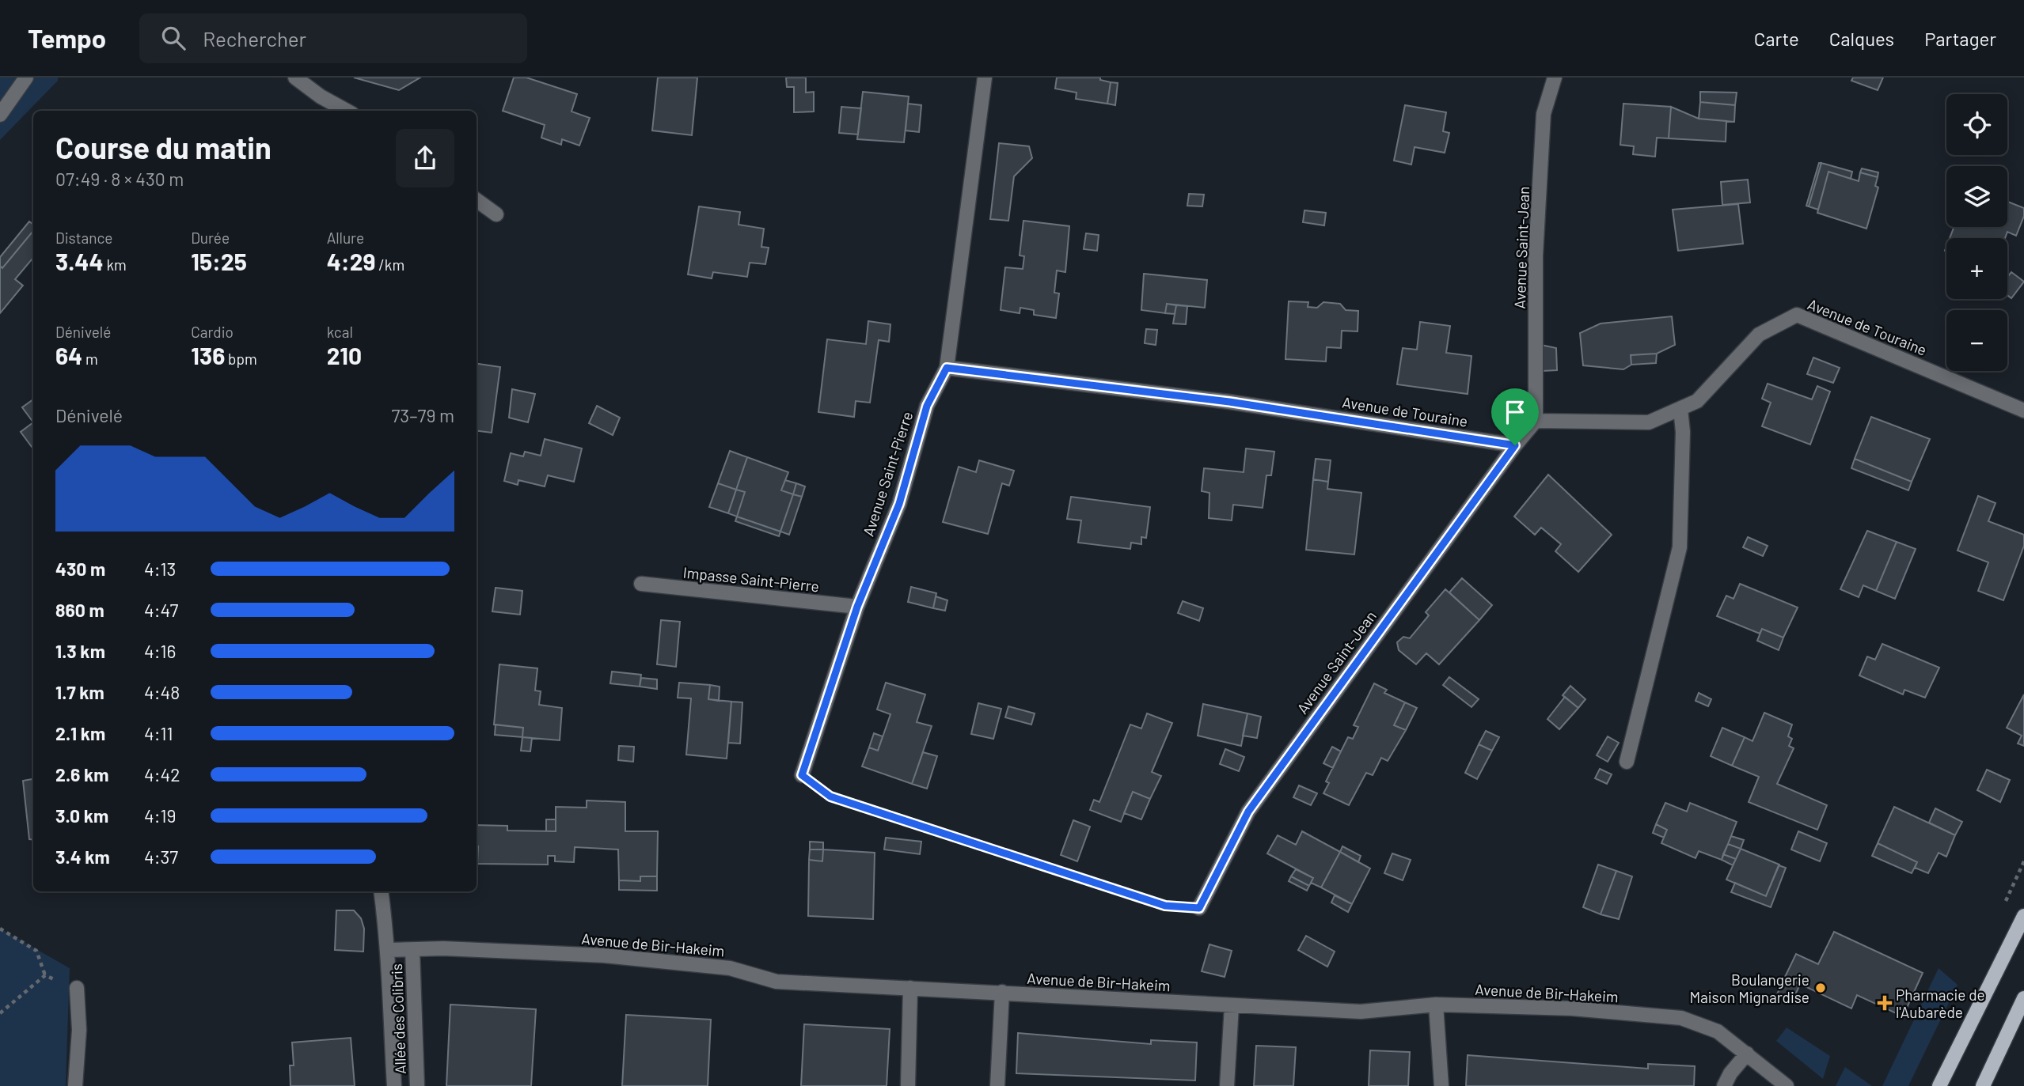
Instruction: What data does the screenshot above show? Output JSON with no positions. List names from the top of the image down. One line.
{"streets":{"street":["Avenue Saint-Jean","Avenue de Touraine","Avenue Saint-Pierre","Impasse Saint-Pierre","Avenue de Bir-Hakeim","Allée des Colibris"]},"crossings":[["Avenue Saint-Jean","Avenue de Touraine"],["Avenue de Touraine","Avenue Saint-Pierre"],["Avenue Saint-Pierre","Impasse Saint-Pierre"],["Avenue de Bir-Hakeim","Allée des Colibris"]],"places":{"other":["Boulangerie Maison Mignardise"],"health":["Pharmacie de l'Aubarède"]},"page":{"header":"Tempo","search":"Rechercher","nav":["Carte","Calques","Partager"],"map_buttons":["+","−"],"heading":["Course du matin","07:49 · 8 × 430 m"],"stats":[["Distance","3.44 km"],["Durée","15:25"],["Allure","4:29 /km"],["Dénivelé","64 m"],["Cardio","136 bpm"],["kcal","210"]],"chart":["Dénivelé","73–79 m"],"list":[{"name":"430 m","note":"4:13"},{"name":"860 m","note":"4:47"},{"name":"1.3 km","note":"4:16"},{"name":"1.7 km","note":"4:48"},{"name":"2.1 km","note":"4:11"},{"name":"2.6 km","note":"4:42"},{"name":"3.0 km","note":"4:19"},{"name":"3.4 km","note":"4:37"}]}}
